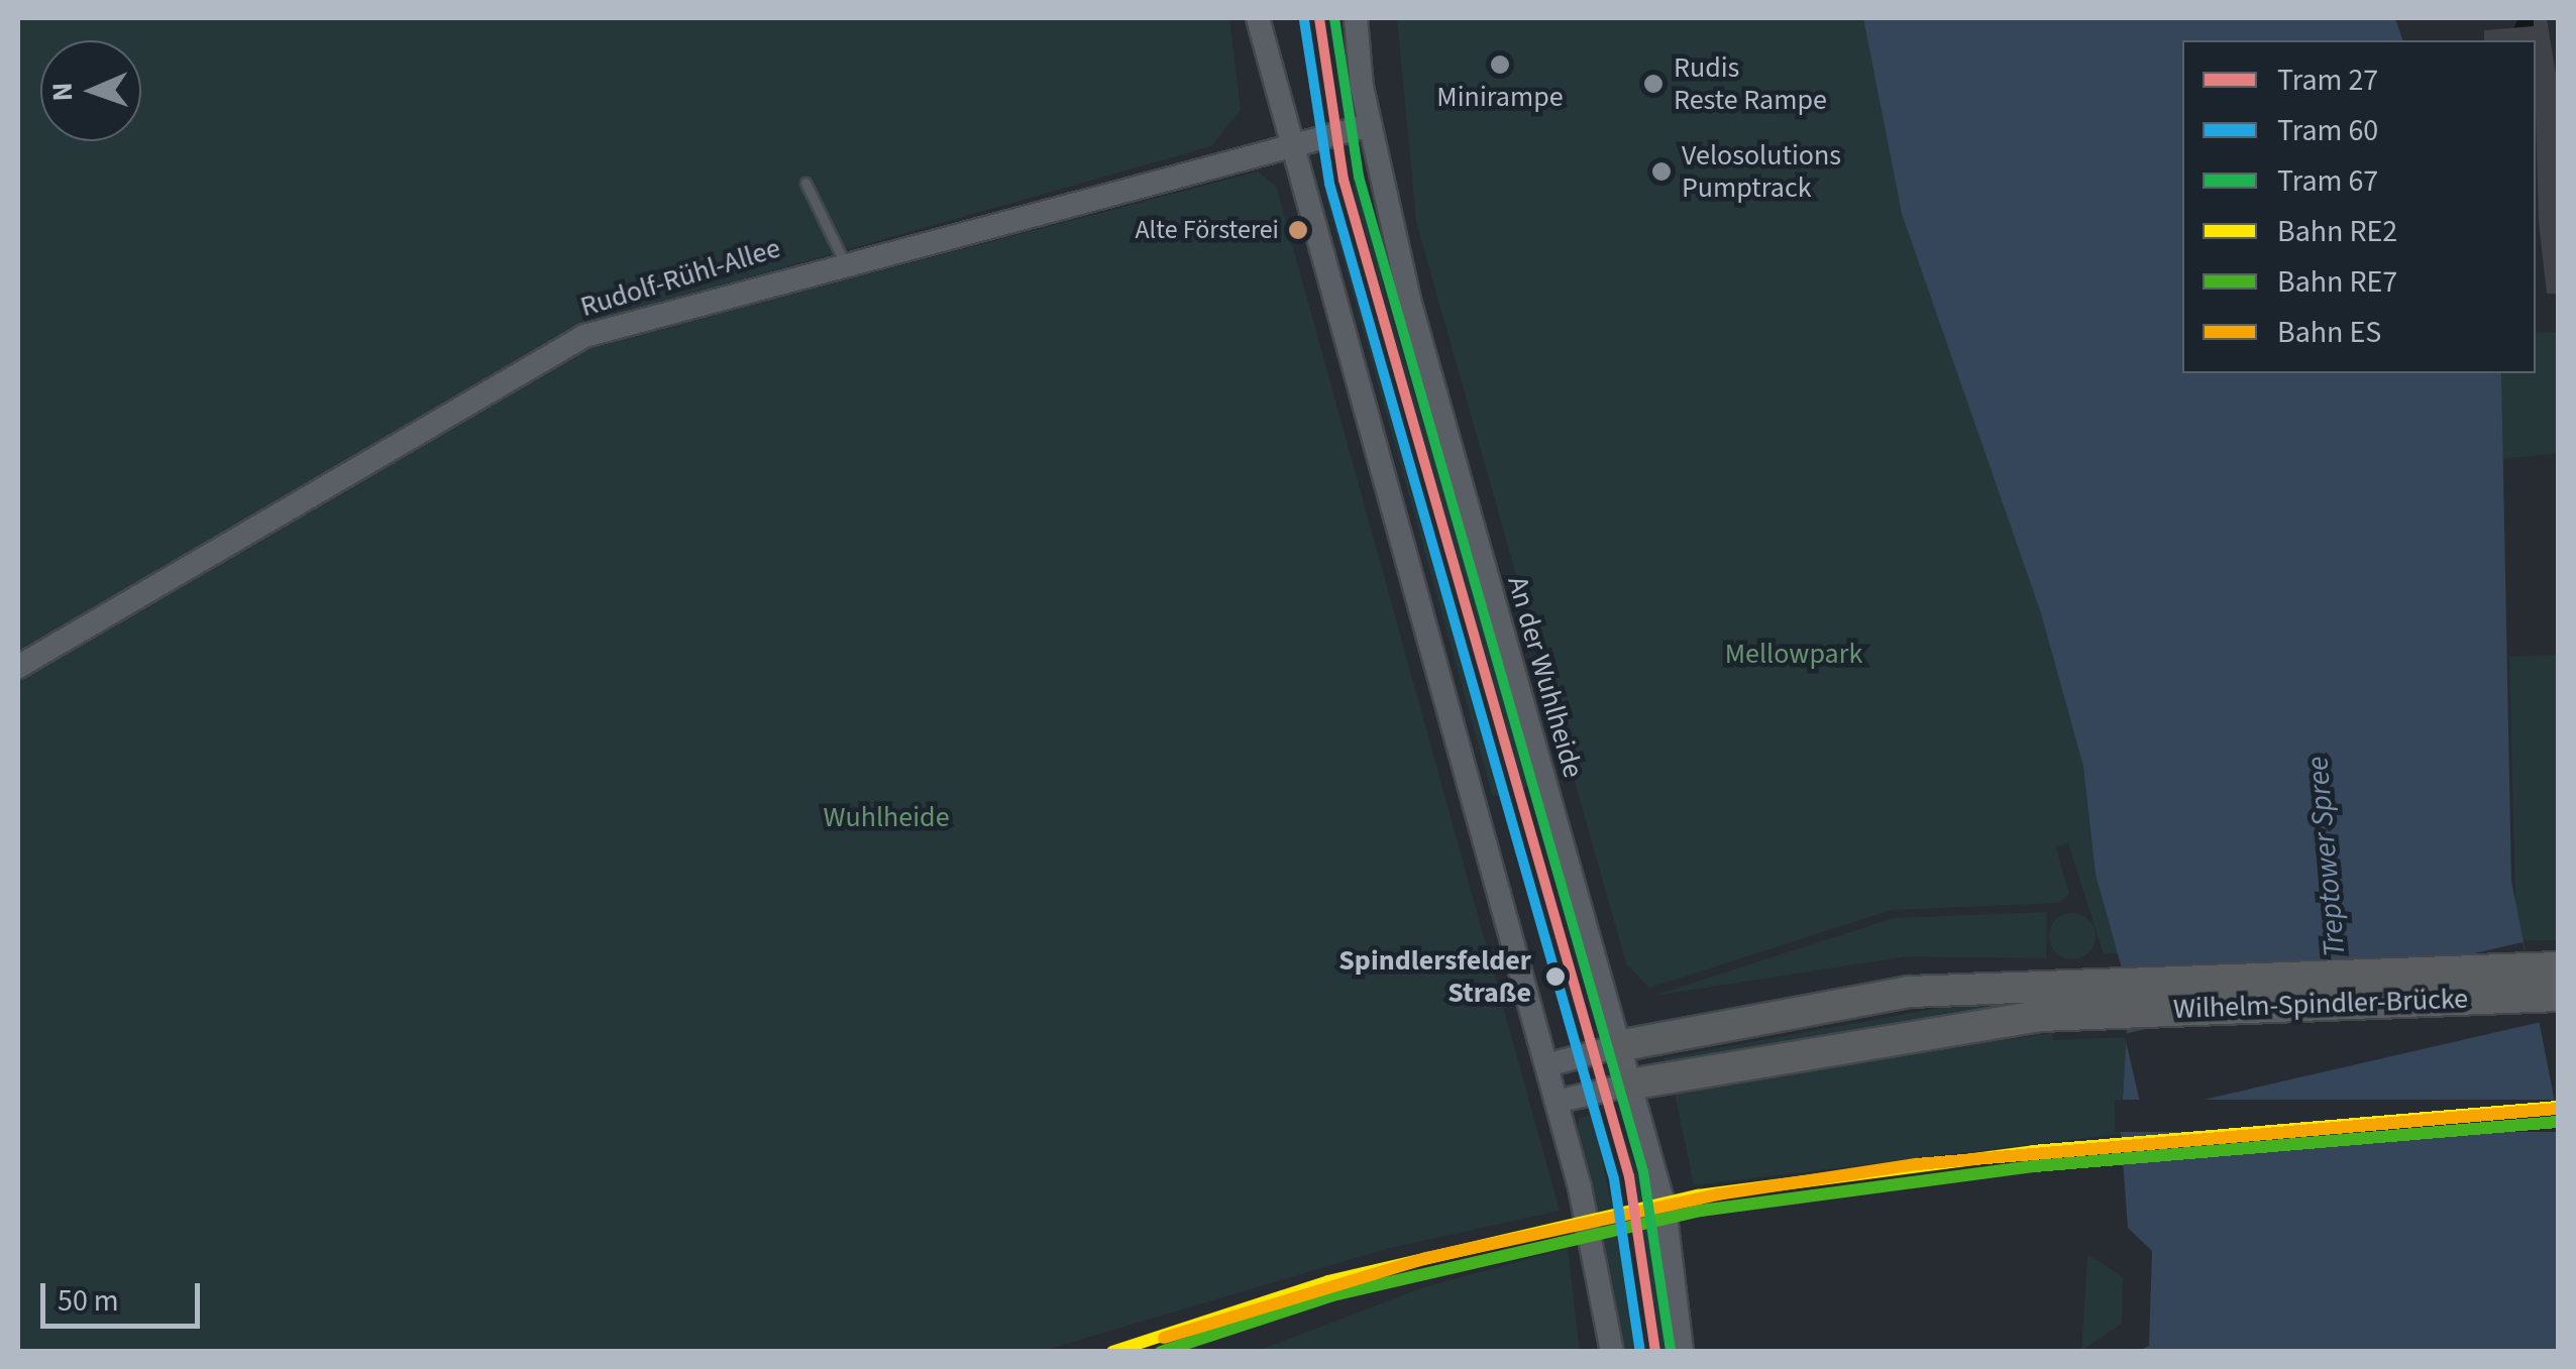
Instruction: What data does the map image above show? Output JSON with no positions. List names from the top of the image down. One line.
{"streets":{"highway":["Wilhelm-Spindler-Brücke"],"main road":["Rudolf-Rühl-Allee","An der Wuhlheide"]},"crossings":[["Rudolf-Rühl-Allee","An der Wuhlheide"]],"water":["Treptower Spree"],"parks":["Mellowpark","Wuhlheide"],"places":["Minirampe","Rudis Reste Rampe","Velosolutions Pumptrack","Alte Försterei","Spindlersfelder Straße"],"lines":["tram line 27","tram line 67","tram line 60","rail line RE2","rail line ES","rail line RE7"],"legend":["Tram 27","Tram 60","Tram 67","Bahn RE2","Bahn RE7","Bahn ES"],"scale_bar":"50 m","north":"left"}
